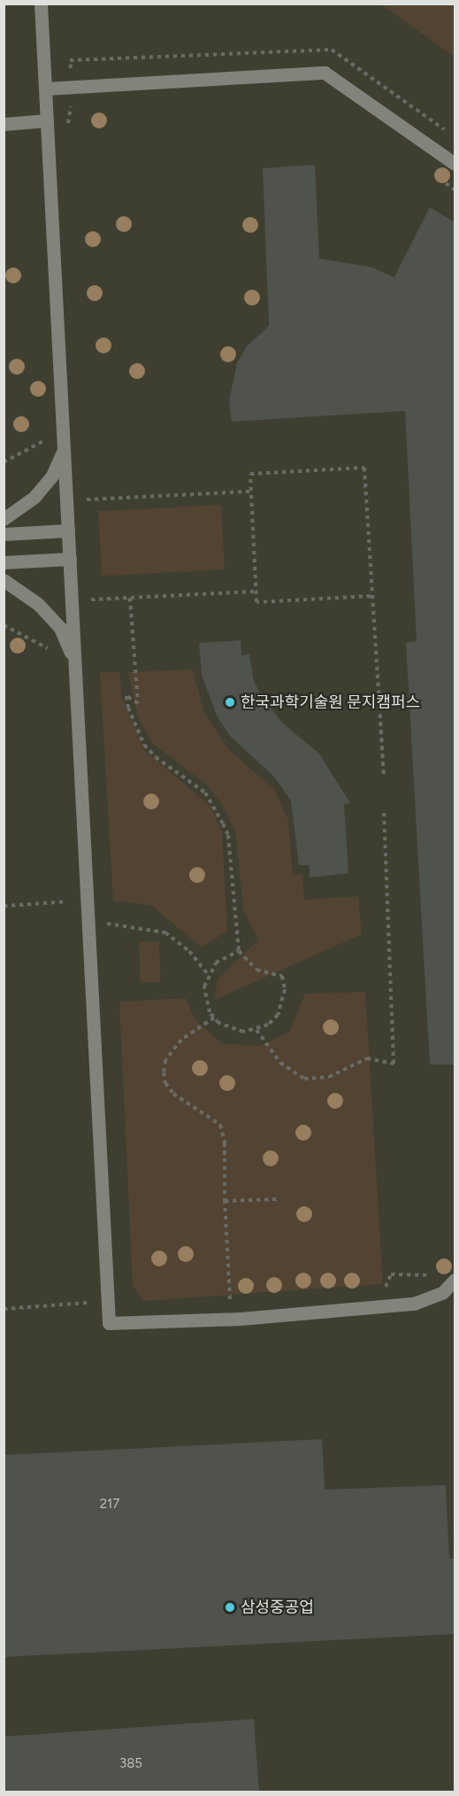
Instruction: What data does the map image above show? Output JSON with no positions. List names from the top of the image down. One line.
{"places":["한국과학기술원 문지캠퍼스","삼성중공업"],"house_numbers":["217","385"]}
